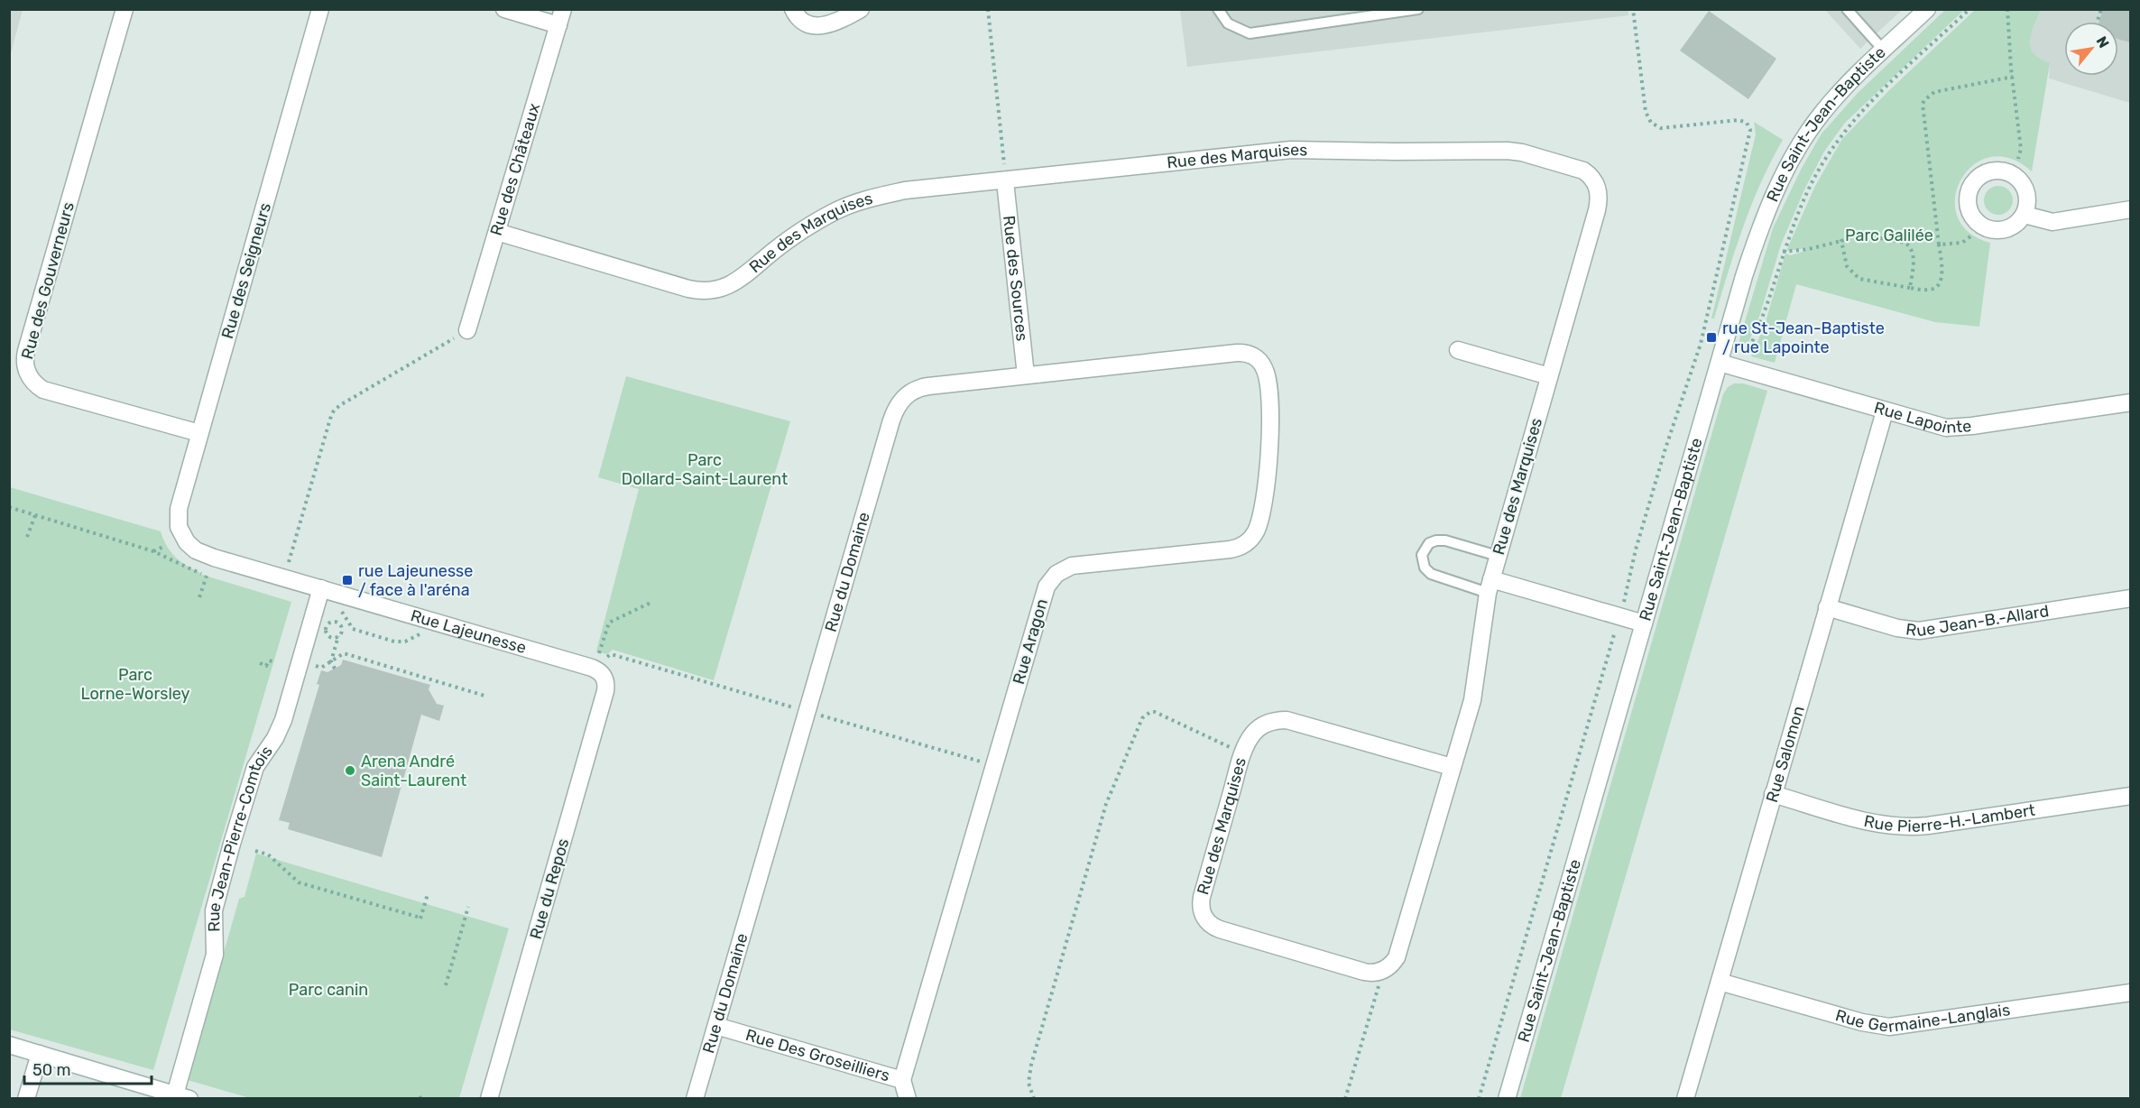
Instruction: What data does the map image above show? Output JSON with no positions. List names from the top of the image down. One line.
{"streets":{"street":["Rue Saint-Jean-Baptiste","Rue des Marquises","Rue des Châteaux","Rue des Seigneurs","Rue des Sources","Rue des Gouverneurs","Rue Lapointe","Rue du Domaine","Rue Jean-B.-Allard","Rue Lajeunesse","Rue Aragon","Rue Salomon","Rue Pierre-H.-Lambert","Rue Jean-Pierre-Comtois","Rue du Repos","Rue Germaine-Langlais","Rue Des Groseilliers"]},"crossings":[["Rue Saint-Jean-Baptiste","Rue Lapointe"],["Rue des Marquises","Rue des Châteaux"],["Rue des Marquises","Rue des Sources"],["Rue des Seigneurs","Rue des Gouverneurs"],["Rue des Seigneurs","Rue Lajeunesse"],["Rue des Sources","Rue du Domaine"],["Rue Lapointe","Rue Salomon"],["Rue du Domaine","Rue Aragon"],["Rue du Domaine","Rue Des Groseilliers"],["Rue Jean-B.-Allard","Rue Salomon"],["Rue Lajeunesse","Rue Jean-Pierre-Comtois"],["Rue Lajeunesse","Rue du Repos"],["Rue Aragon","Rue Des Groseilliers"],["Rue Salomon","Rue Pierre-H.-Lambert"],["Rue Salomon","Rue Germaine-Langlais"]],"parks":["Parc Galilée","Parc Dollard-Saint-Laurent","Parc Lorne-Worsley","Parc canin"],"places":{"transit":["rue St-Jean-Baptiste / rue Lapointe","rue Lajeunesse / face à l'aréna"],"other":["Arena André Saint-Laurent"]},"scale_bar":"50 m","north":"top right"}
